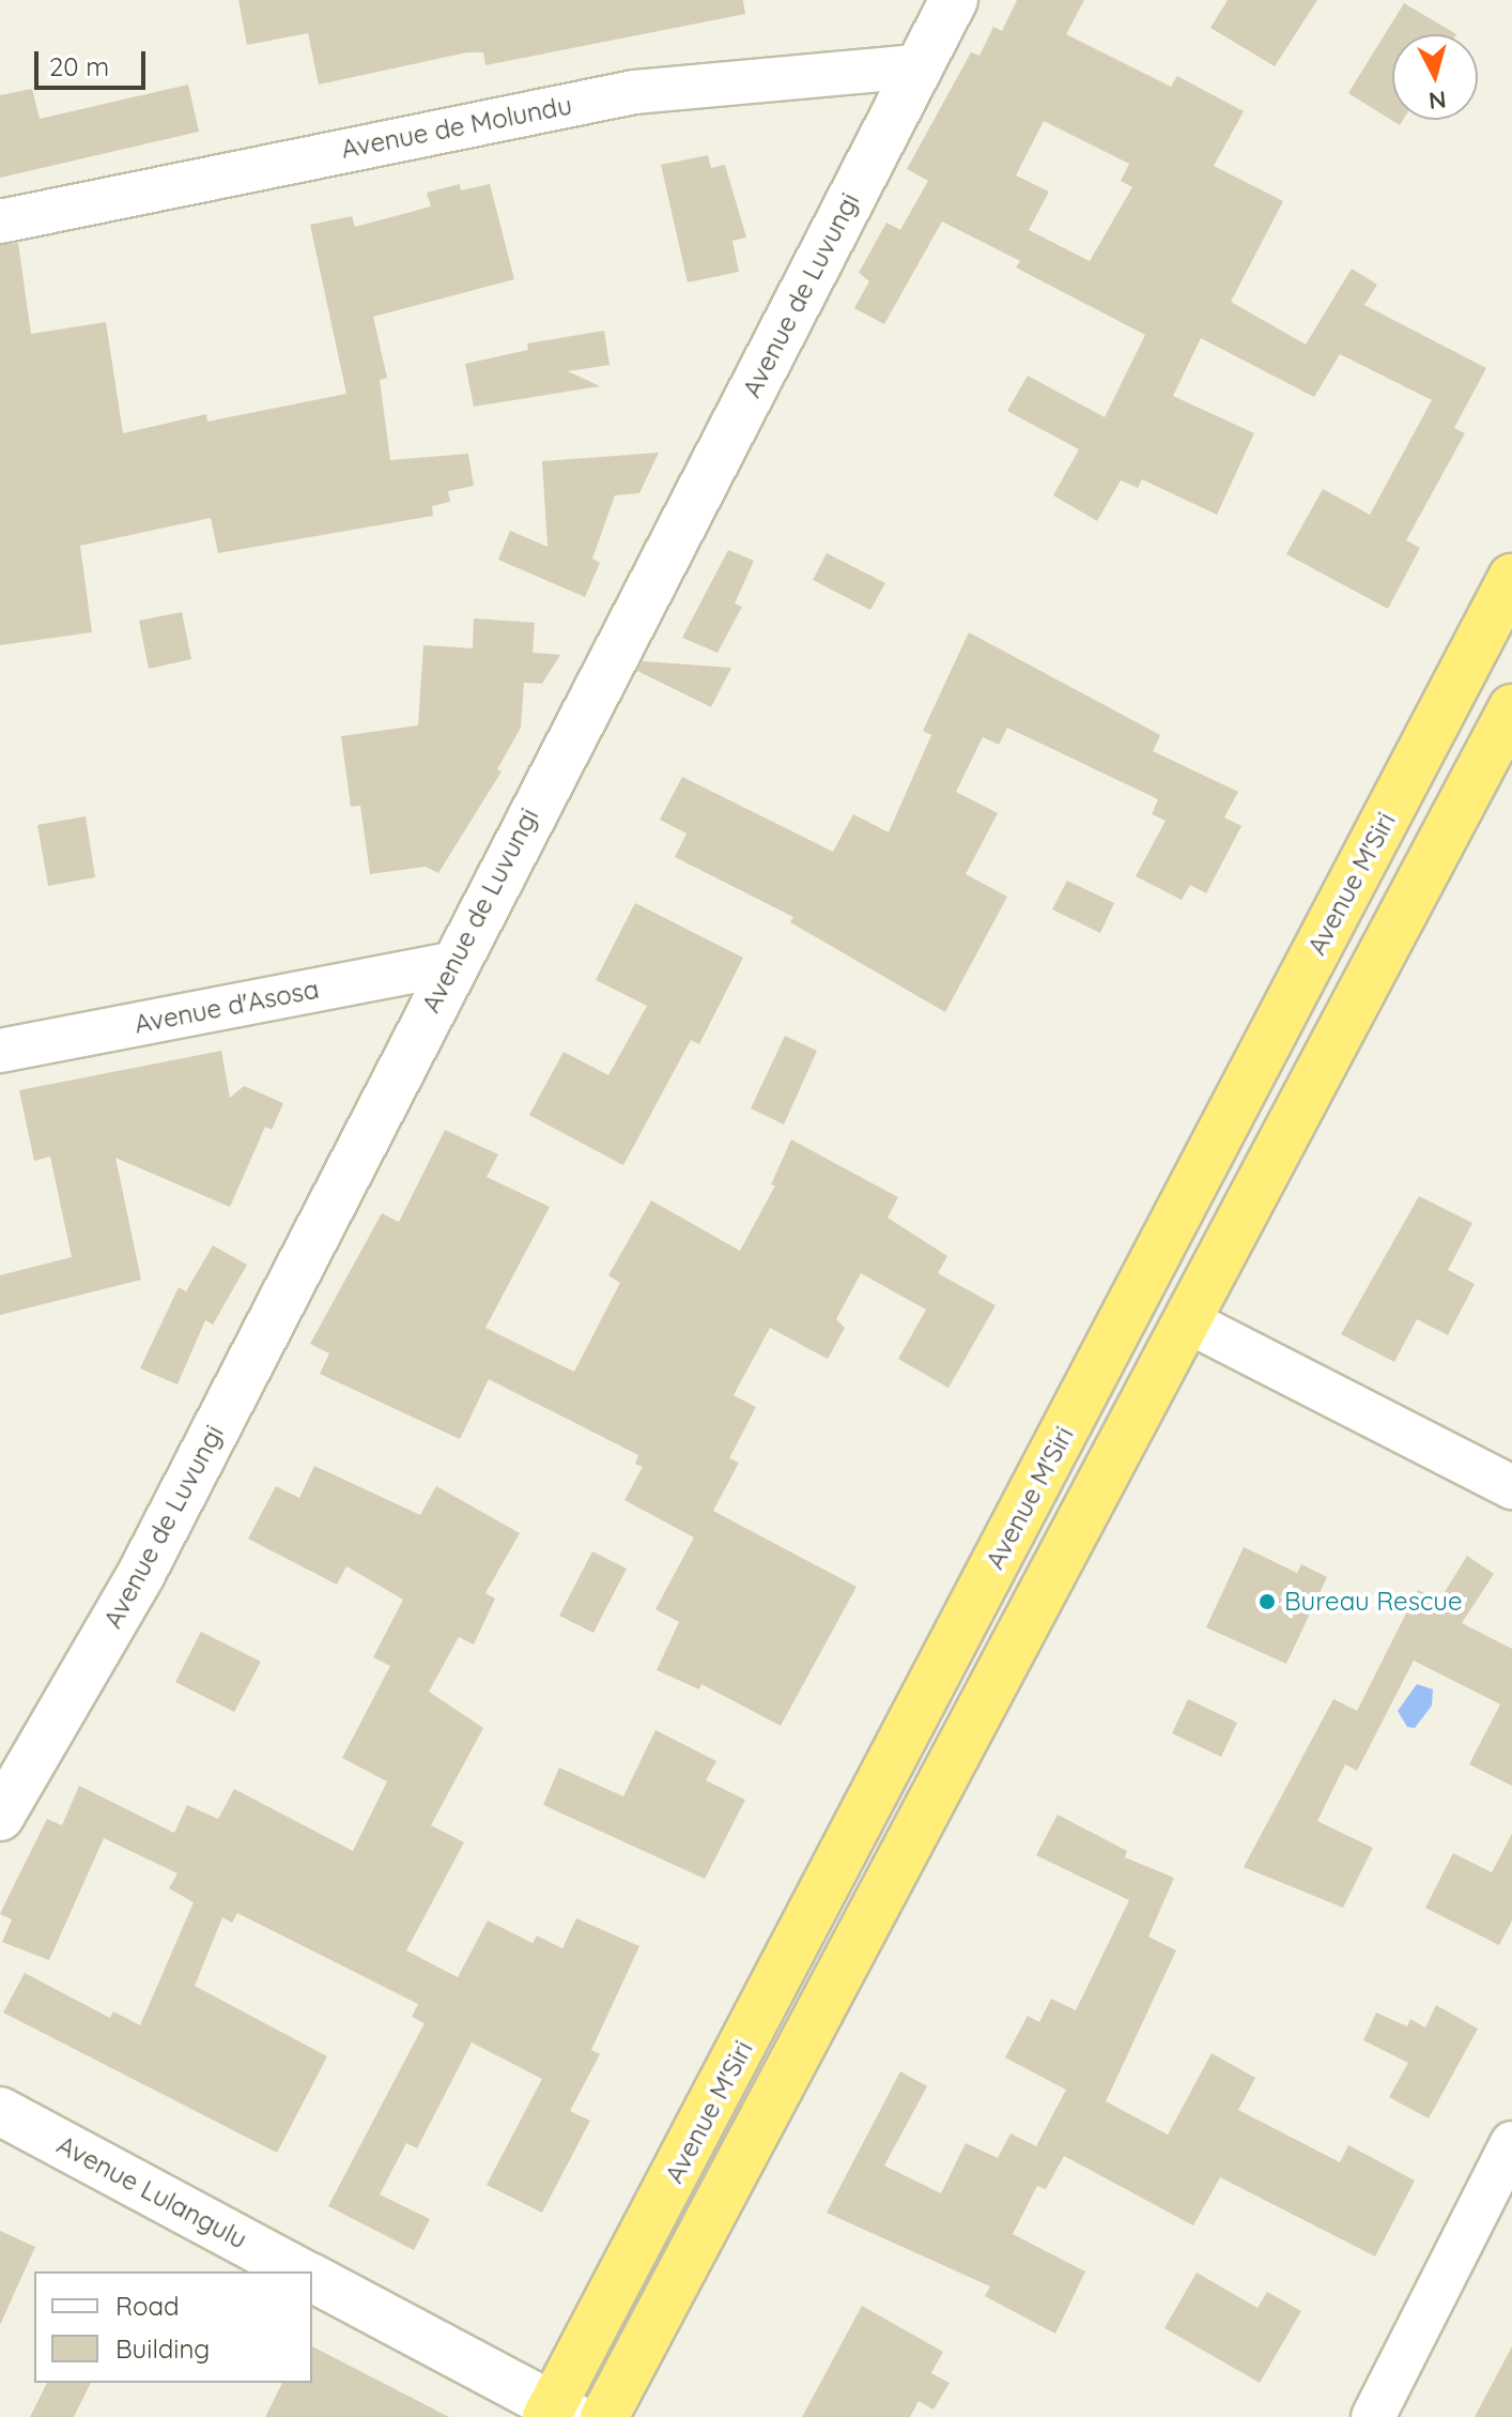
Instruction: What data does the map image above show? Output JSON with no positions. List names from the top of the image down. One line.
{"streets":{"highway":["Avenue M'Siri"],"street":["Avenue de Molundu","Avenue de Luvungi","Avenue d'Asosa","Avenue Lulangulu"]},"crossings":[["Avenue de Molundu","Avenue de Luvungi"],["Avenue de Luvungi","Avenue d'Asosa"]],"places":["Bureau Rescue"],"legend":["Road","Building"],"scale_bar":"20 m","north":"bottom"}
